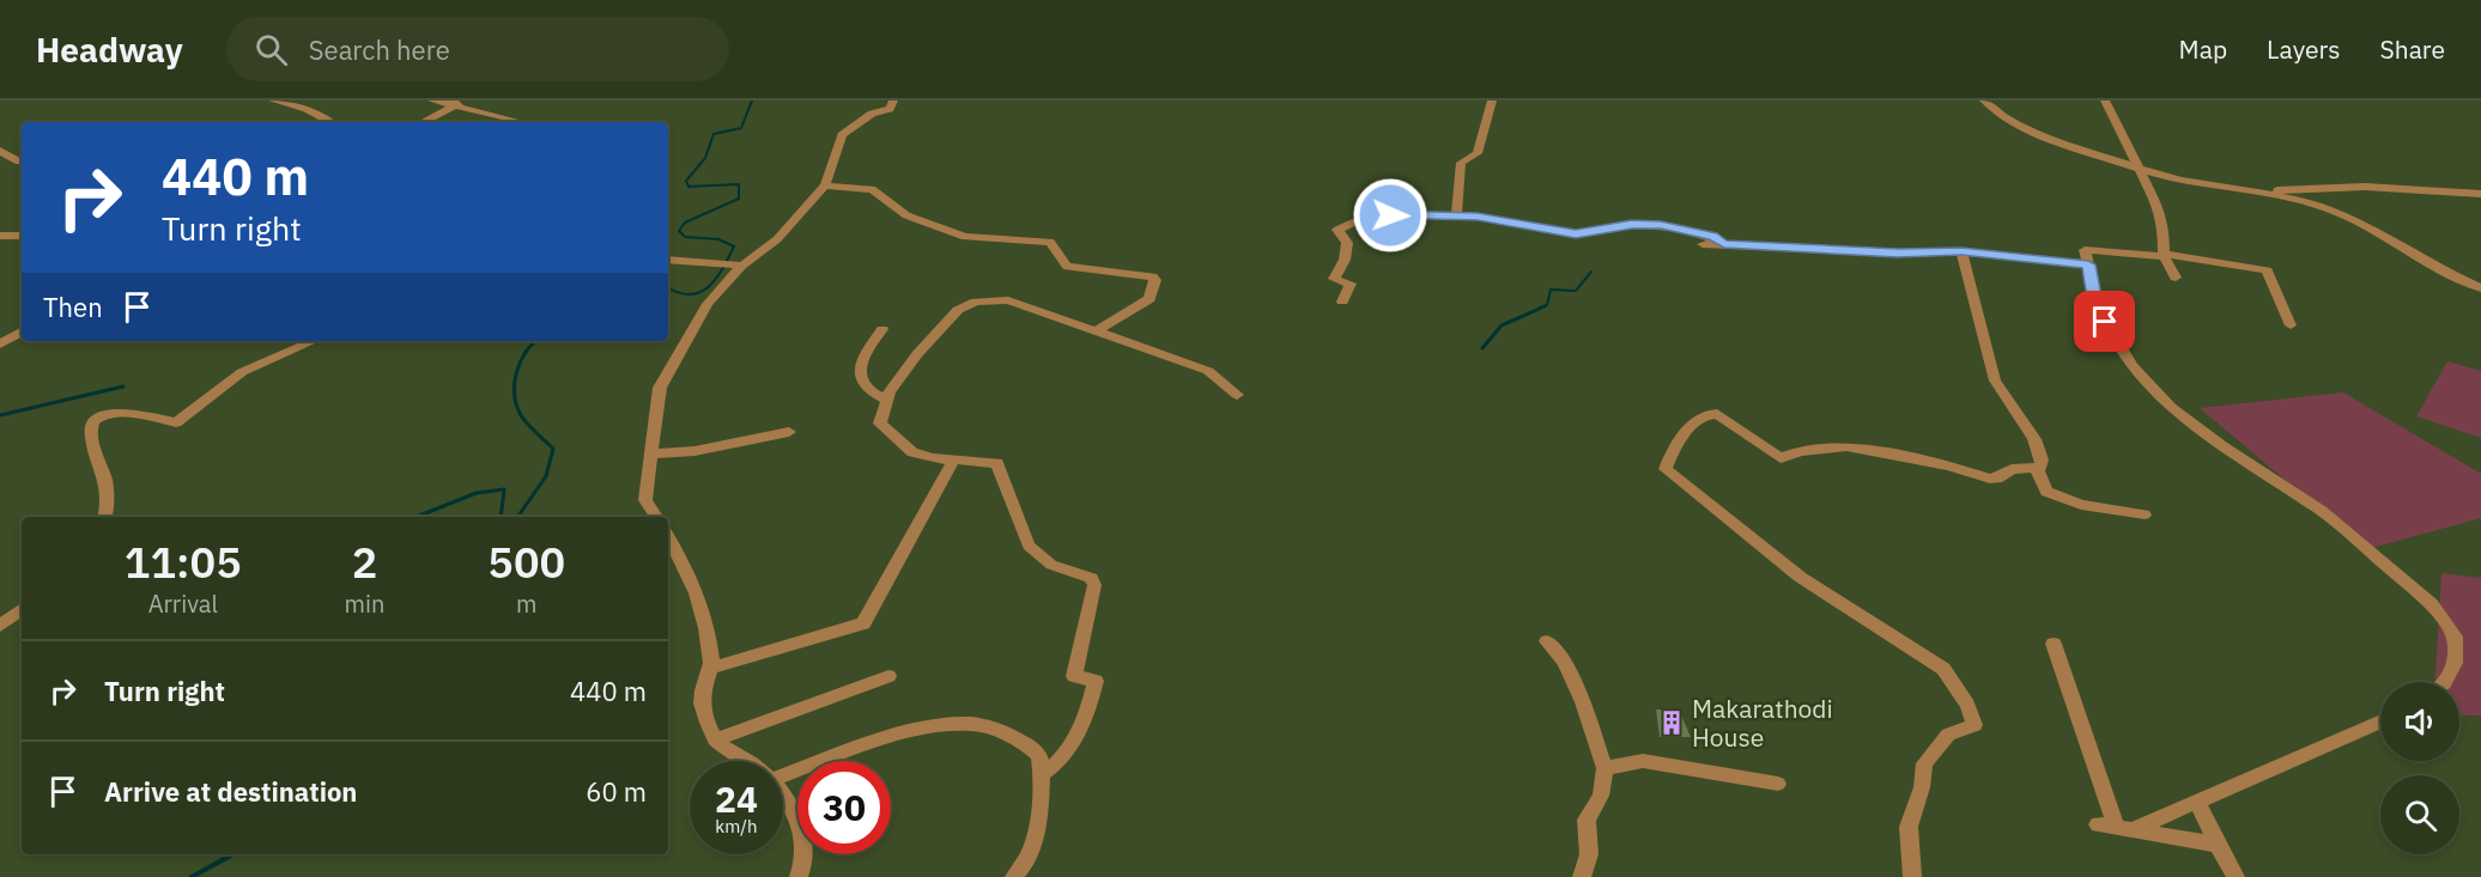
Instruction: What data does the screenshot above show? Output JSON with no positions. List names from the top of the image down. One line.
{"places":{"building":["Makarathodi House"]},"page":{"header":"Headway","search":"Search here","nav":["Map","Layers","Share"],"turn":["440 m","Turn right"],"then":"Then","eta":["11:05","Arrival","2","min","500","m"],"list":[{"name":"Turn right","value":"440 m"},{"name":"Arrive at destination","value":"60 m"}],"speed":"24 km/h","limit":"30"}}
